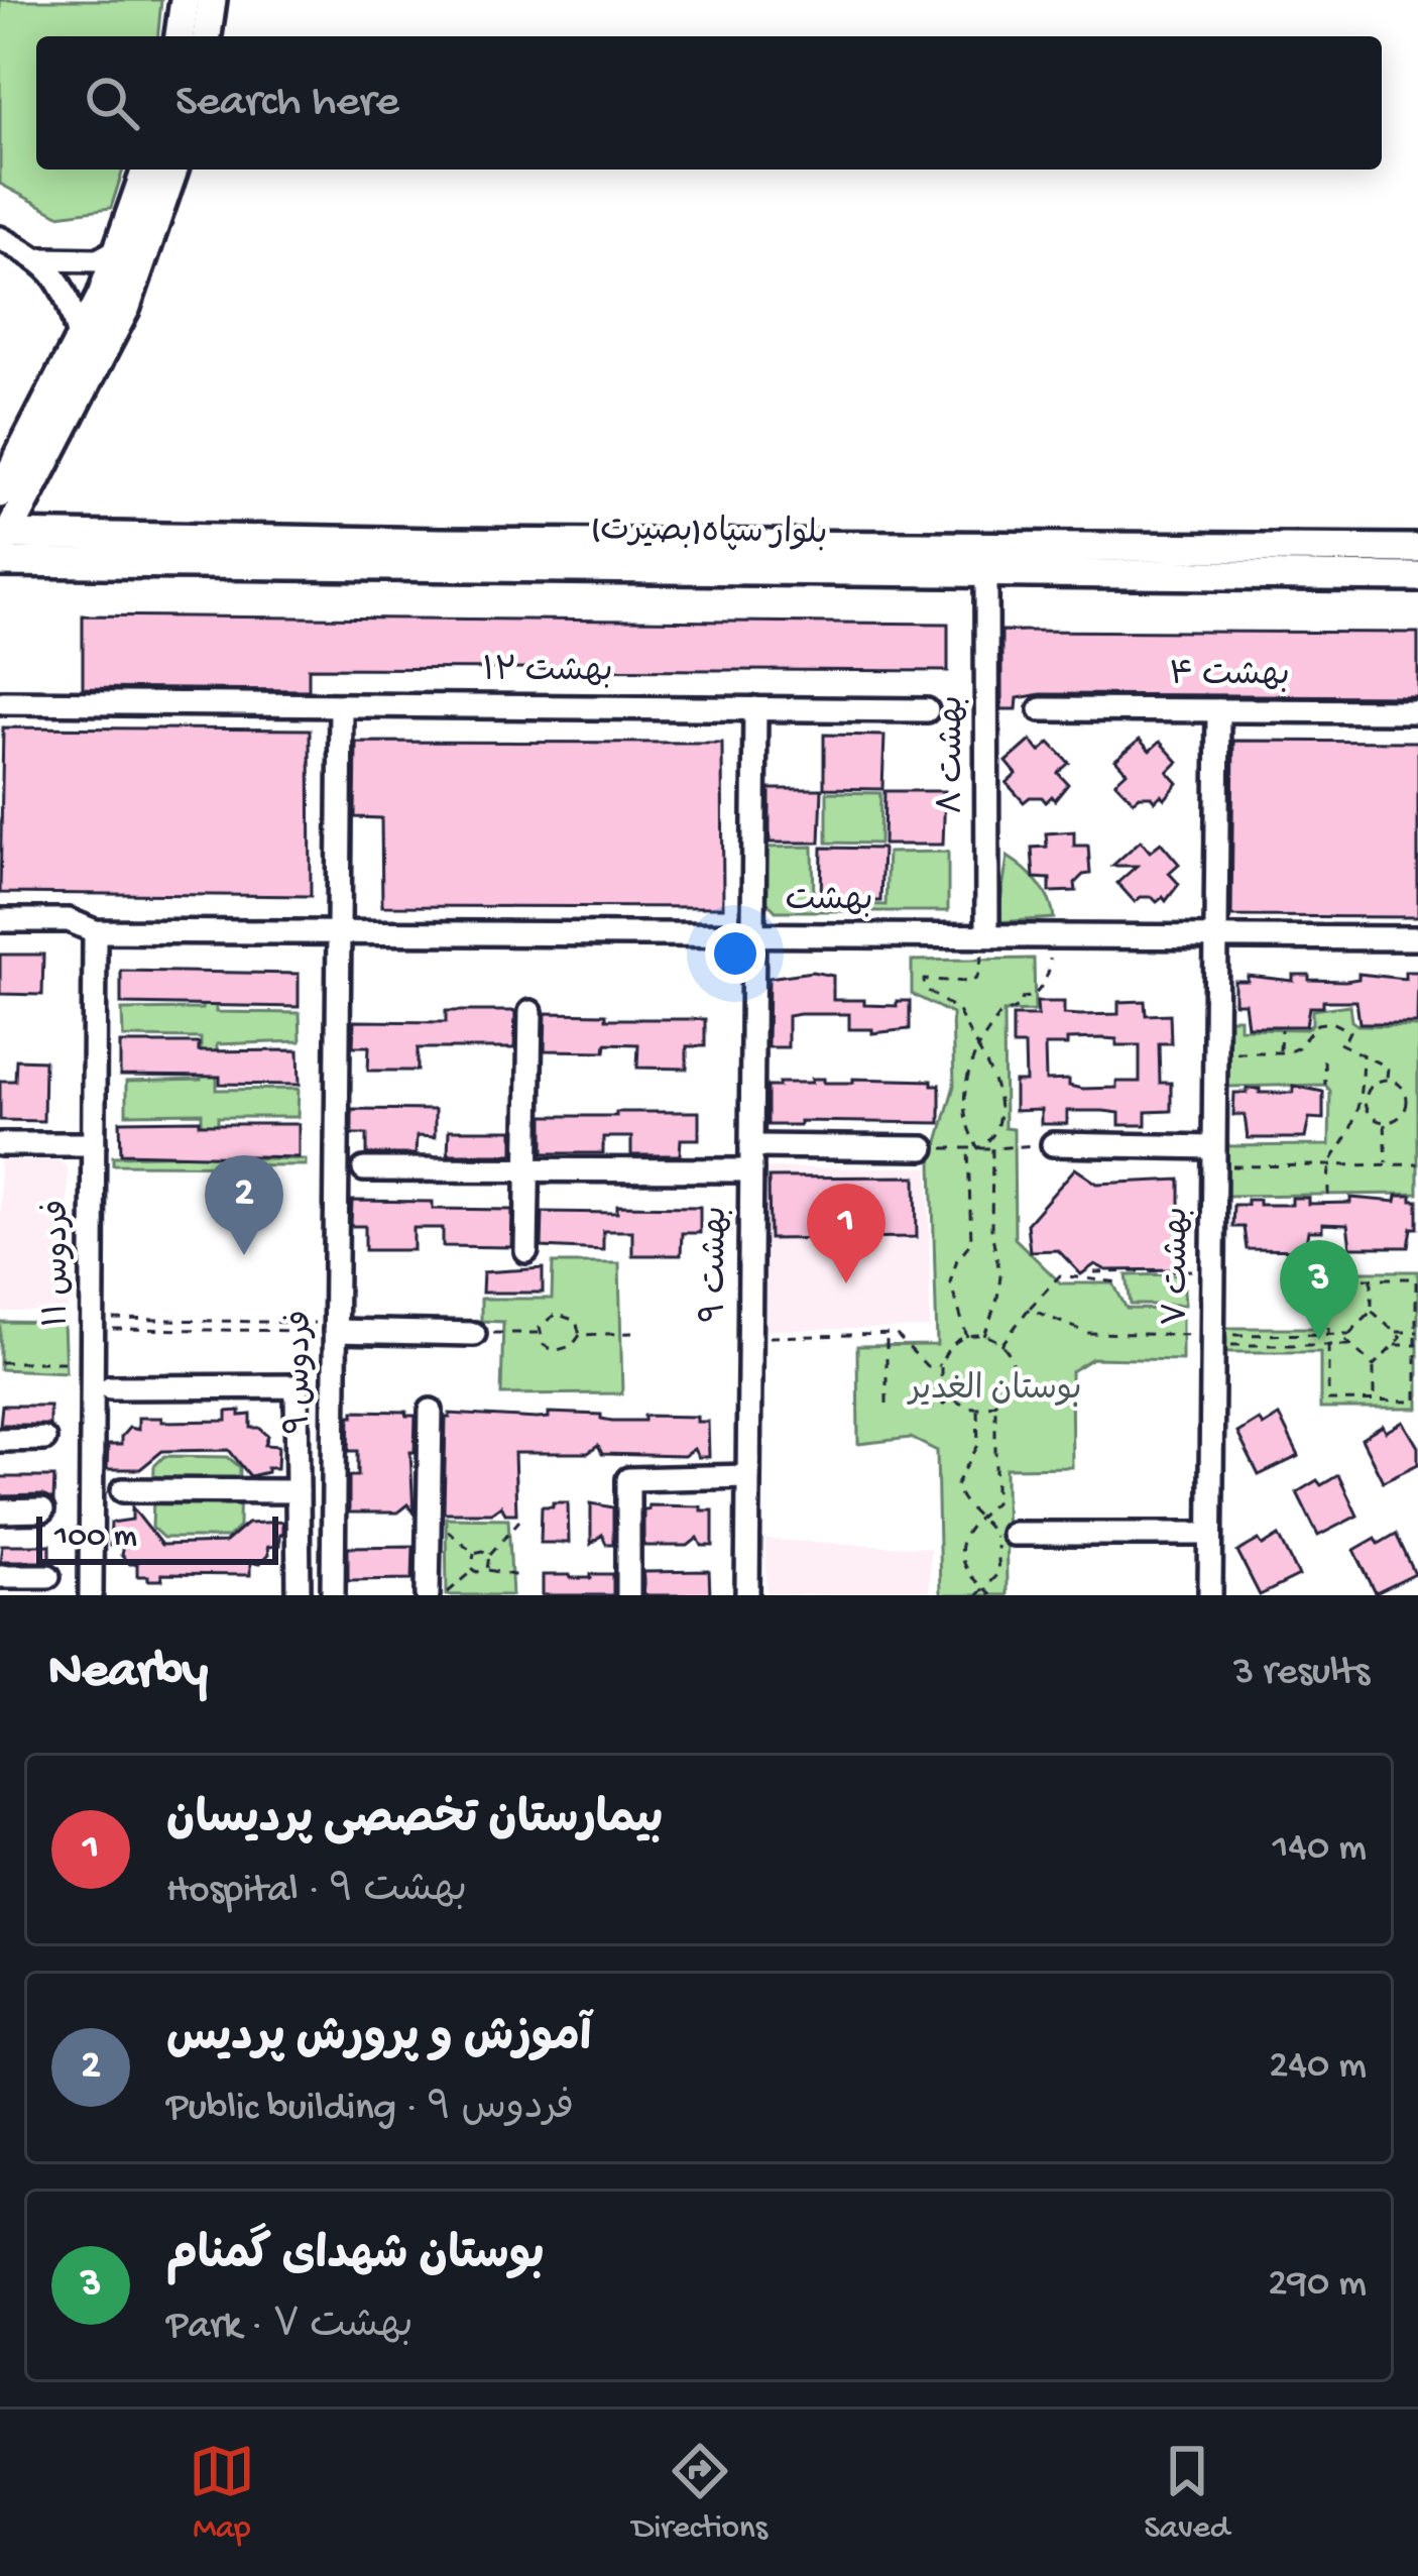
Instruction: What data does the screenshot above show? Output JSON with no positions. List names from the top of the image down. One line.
{"streets":{"main road":["بلوار سپاه(بصیرت)"],"street":["بهشت ۱۲","بهشت ۴","بهشت ۸","بهشت","فردوس ۱۱","بهشت ۹","بهشت ۷","فردوس ۹"]},"crossings":[["بلوار سپاه(بصیرت)","بهشت ۸"],["بهشت ۱۲","بهشت ۹"],["بهشت ۱۲","فردوس ۹"],["بهشت ۴","بهشت ۷"],["بهشت ۸","بهشت"],["بهشت","فردوس ۱۱"],["بهشت","بهشت ۹"],["بهشت","بهشت ۷"],["بهشت","فردوس ۹"]],"parks":["بوستان الغدیر"],"scale_bar":"100 m","page":{"search":"Search here","pins":["2","1","3"],"scale":"100 m","heading":["Nearby","3 results"],"list":[{"mark":"1","name":"بیمارستان تخصصی پردیسان","note":"Hospital · بهشت ۹","value":"140 m"},{"mark":"2","name":"آموزش و پرورش پردیس","note":"Public building · فردوس ۹","value":"240 m"},{"mark":"3","name":"بوستان شهدای گمنام","note":"Park · بهشت ۷","value":"290 m"}],"nav":["Map","Directions","Saved"]}}
